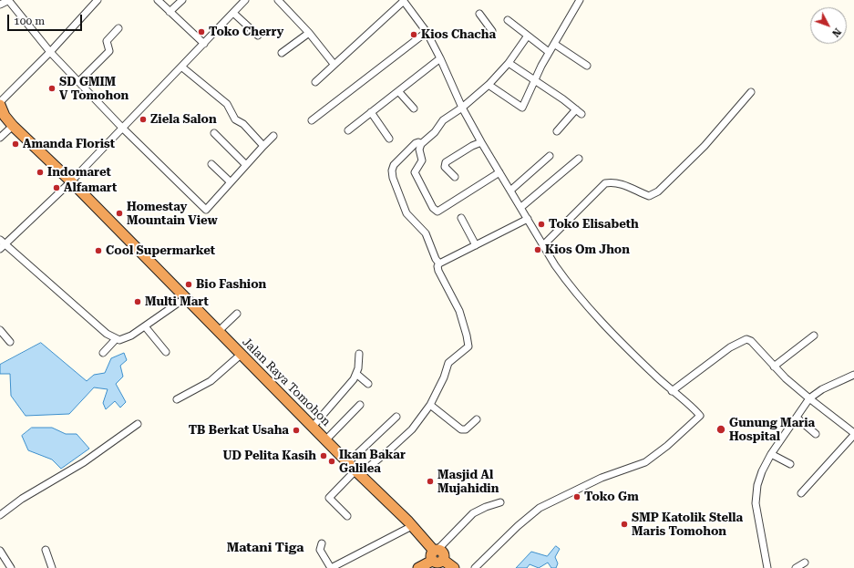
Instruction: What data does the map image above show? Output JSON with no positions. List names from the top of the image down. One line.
{"streets":{"highway":["Jalan Raya Tomohon"]},"districts":["Matani Tiga"],"places":["Toko Cherry","Kios Chacha","SD GMIM V Tomohon","Ziela Salon","Amanda Florist","Indomaret","Alfamart","Homestay Mountain View","Toko Elisabeth","Kios Om Jhon","Cool Supermarket","Bio Fashion","Multi Mart","Gunung Maria Hospital","TB Berkat Usaha","UD Pelita Kasih","Ikan Bakar Galilea","Masjid Al Mujahidin","Toko Gm","SMP Katolik Stella Maris Tomohon"],"scale_bar":"100 m","north":"bottom right"}
